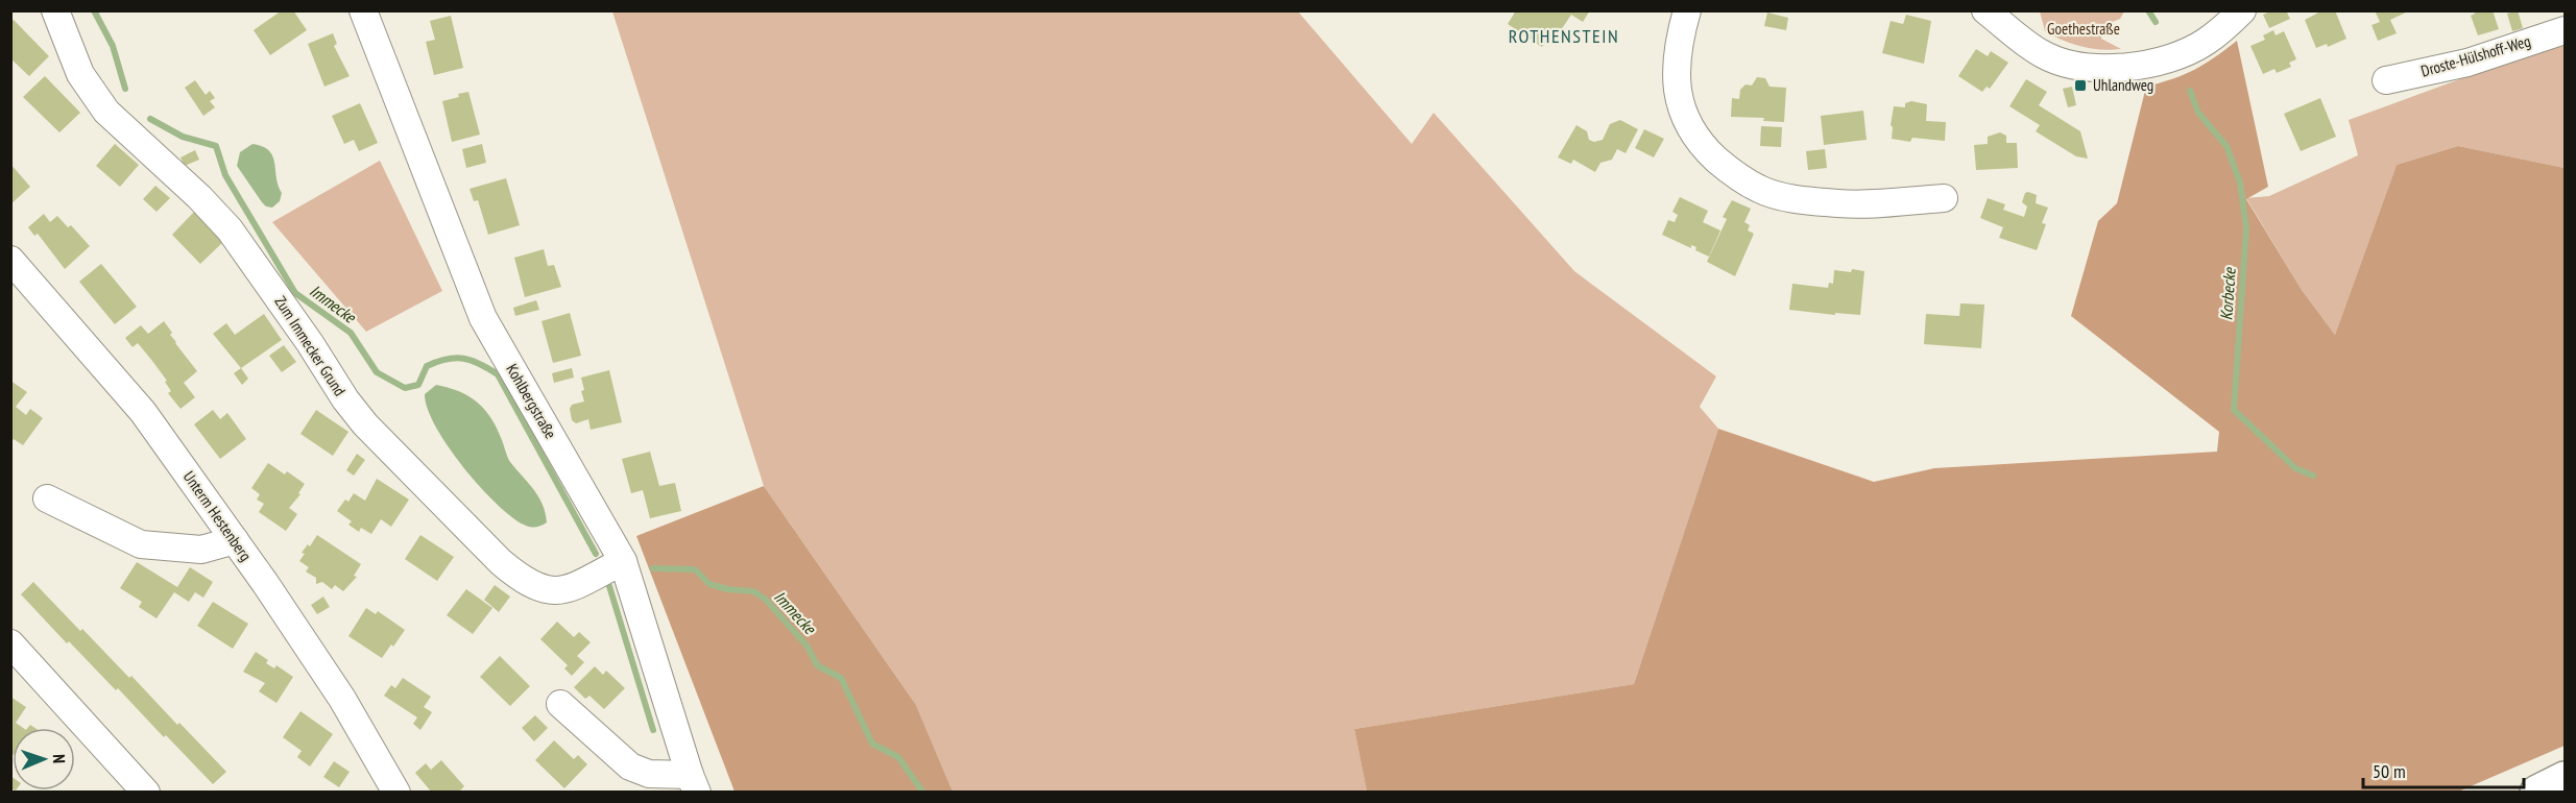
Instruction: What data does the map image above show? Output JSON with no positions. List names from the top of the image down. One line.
{"streets":{"street":["Droste-Hülshoff-Weg","Zum Immecker Grund","Kohlbergstraße","Unterm Hestenberg"]},"crossings":[["Zum Immecker Grund","Kohlbergstraße"]],"districts":["ROTHENSTEIN"],"water":["Korbecke","Immecke"],"parks":["Goethestraße"],"places":{"transit":["Uhlandweg"]},"scale_bar":"50 m","north":"right"}
